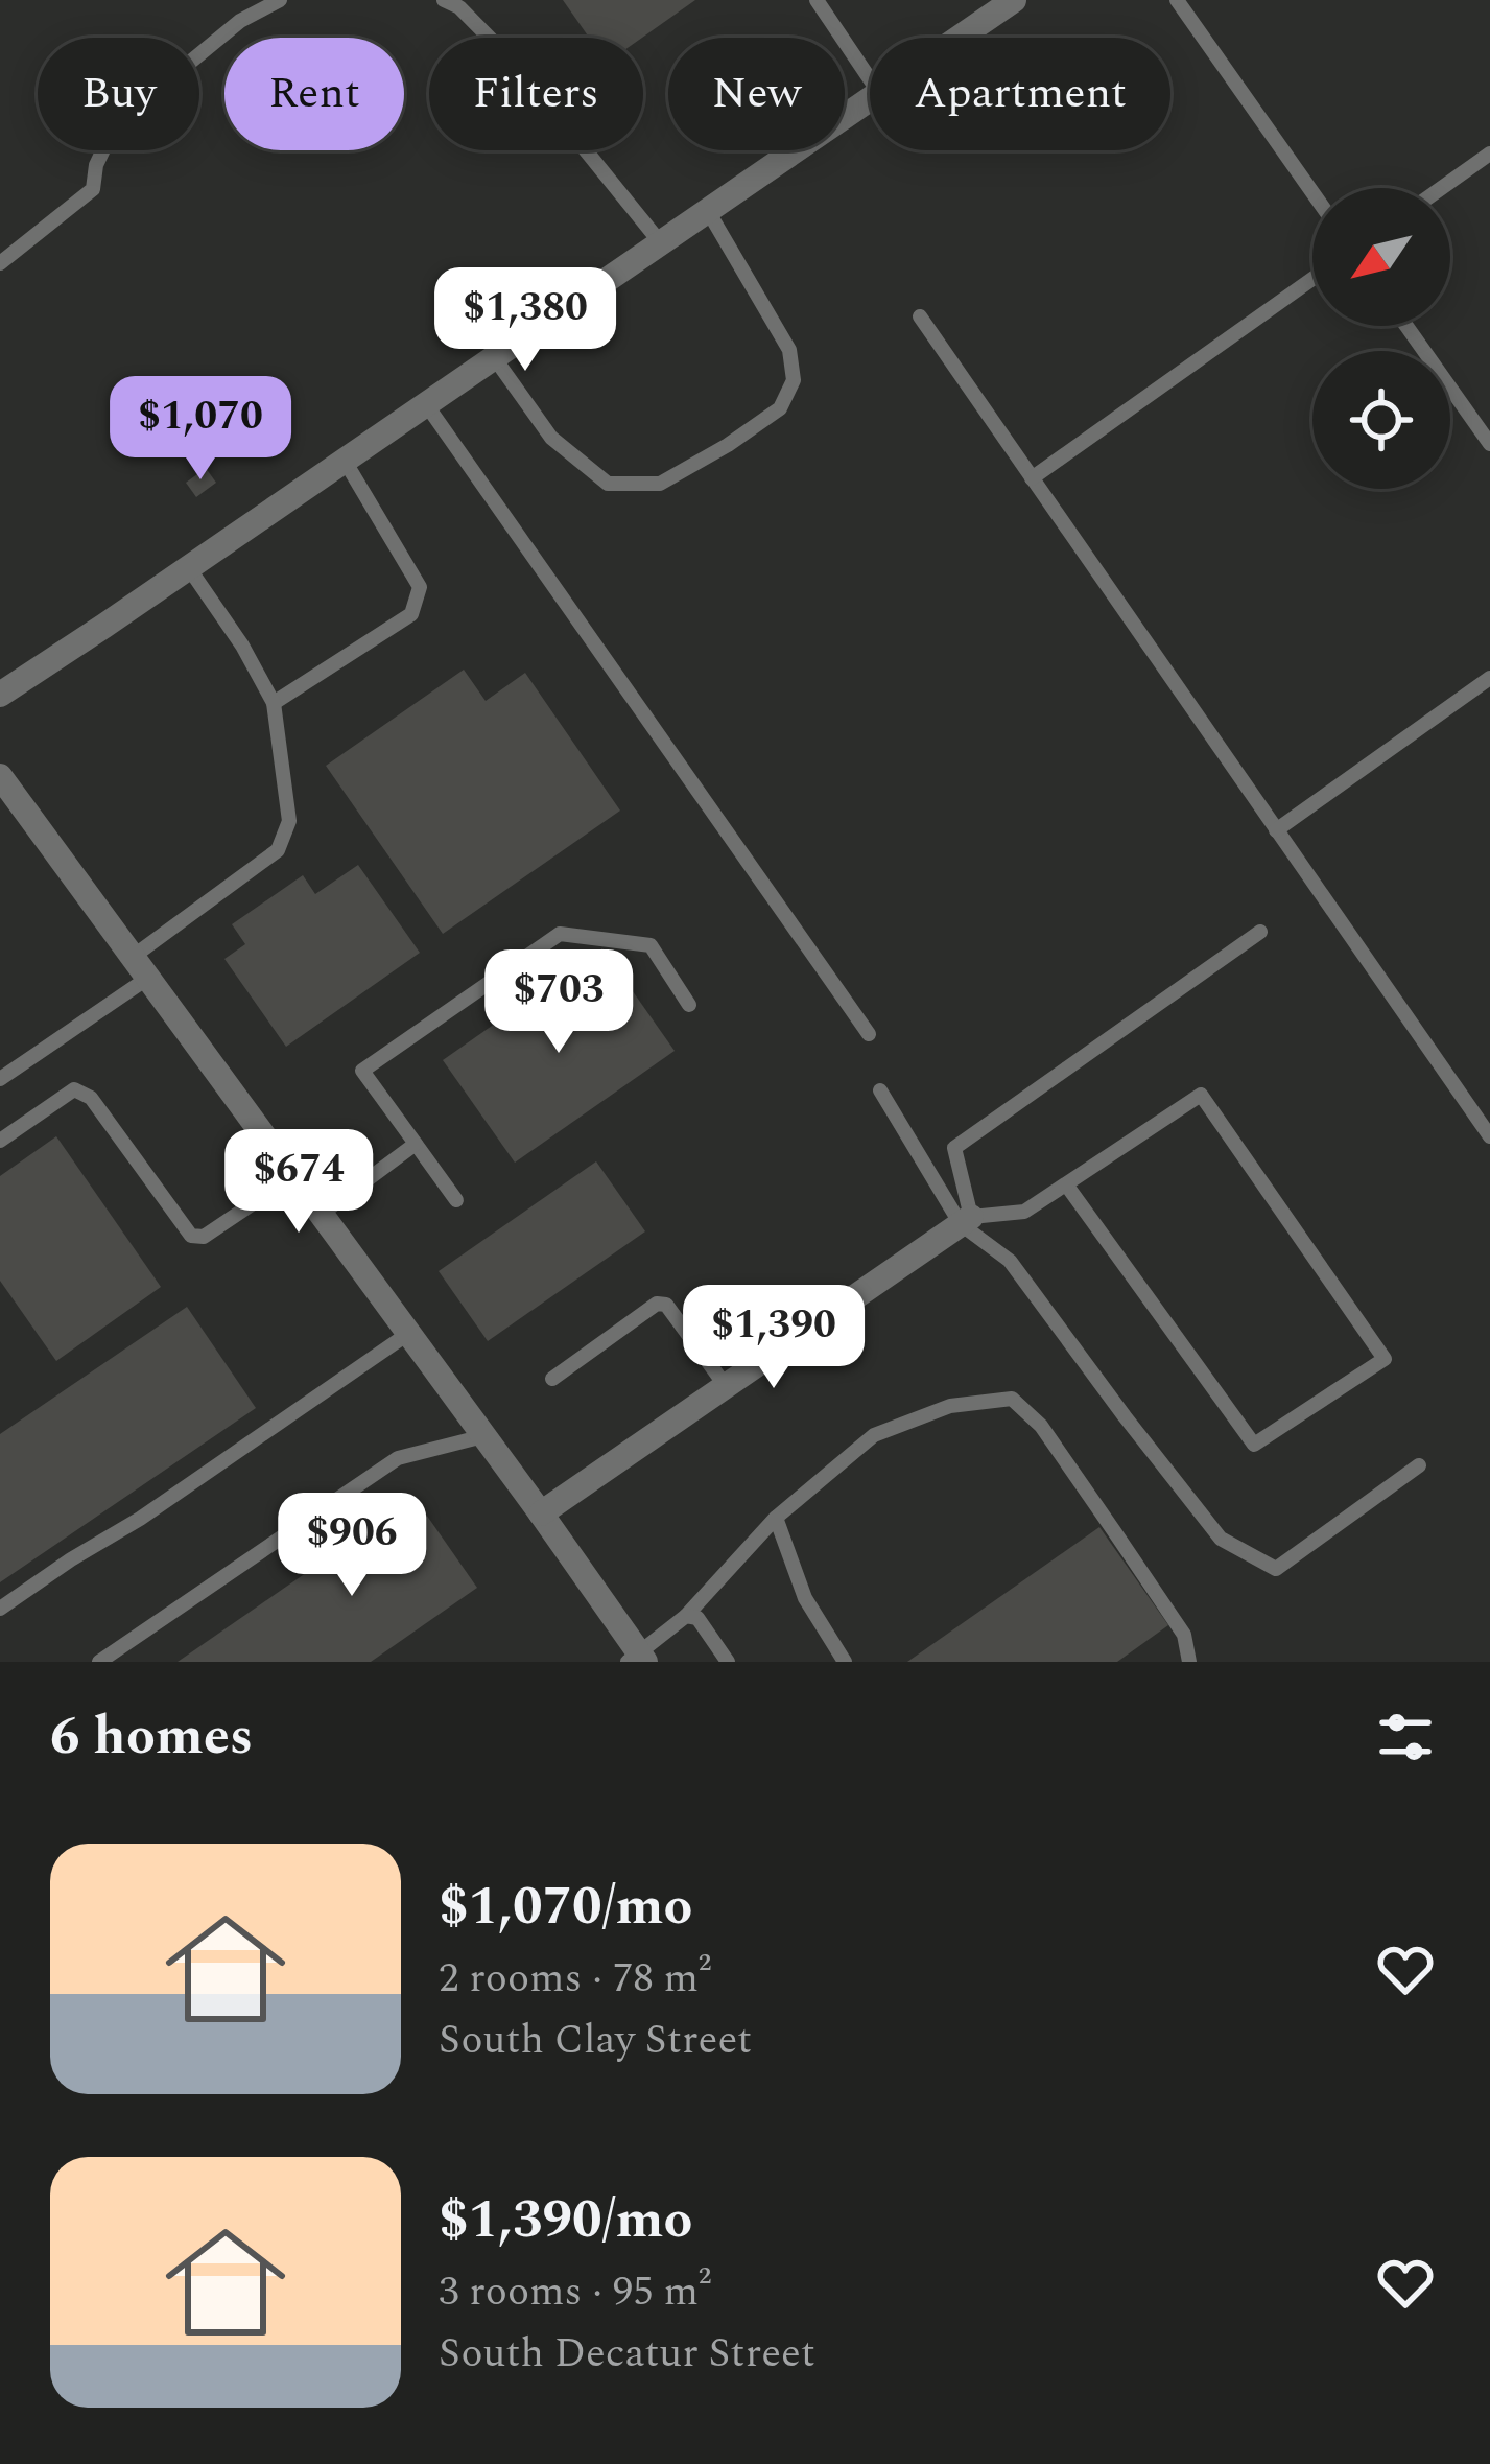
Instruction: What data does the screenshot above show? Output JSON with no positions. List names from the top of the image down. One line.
{"north":"bottom left","page":{"chip":["Buy","Rent","Filters","New","Apartment"],"price":["$1,380","$1,070","$703","$674","$1,390","$906"],"heading":"6 homes","list":[{"name":"$1,070/mo","note":"2 rooms · 78 m² · South Clay Street"},{"name":"$1,390/mo","note":"3 rooms · 95 m² · South Decatur Street"}]}}
